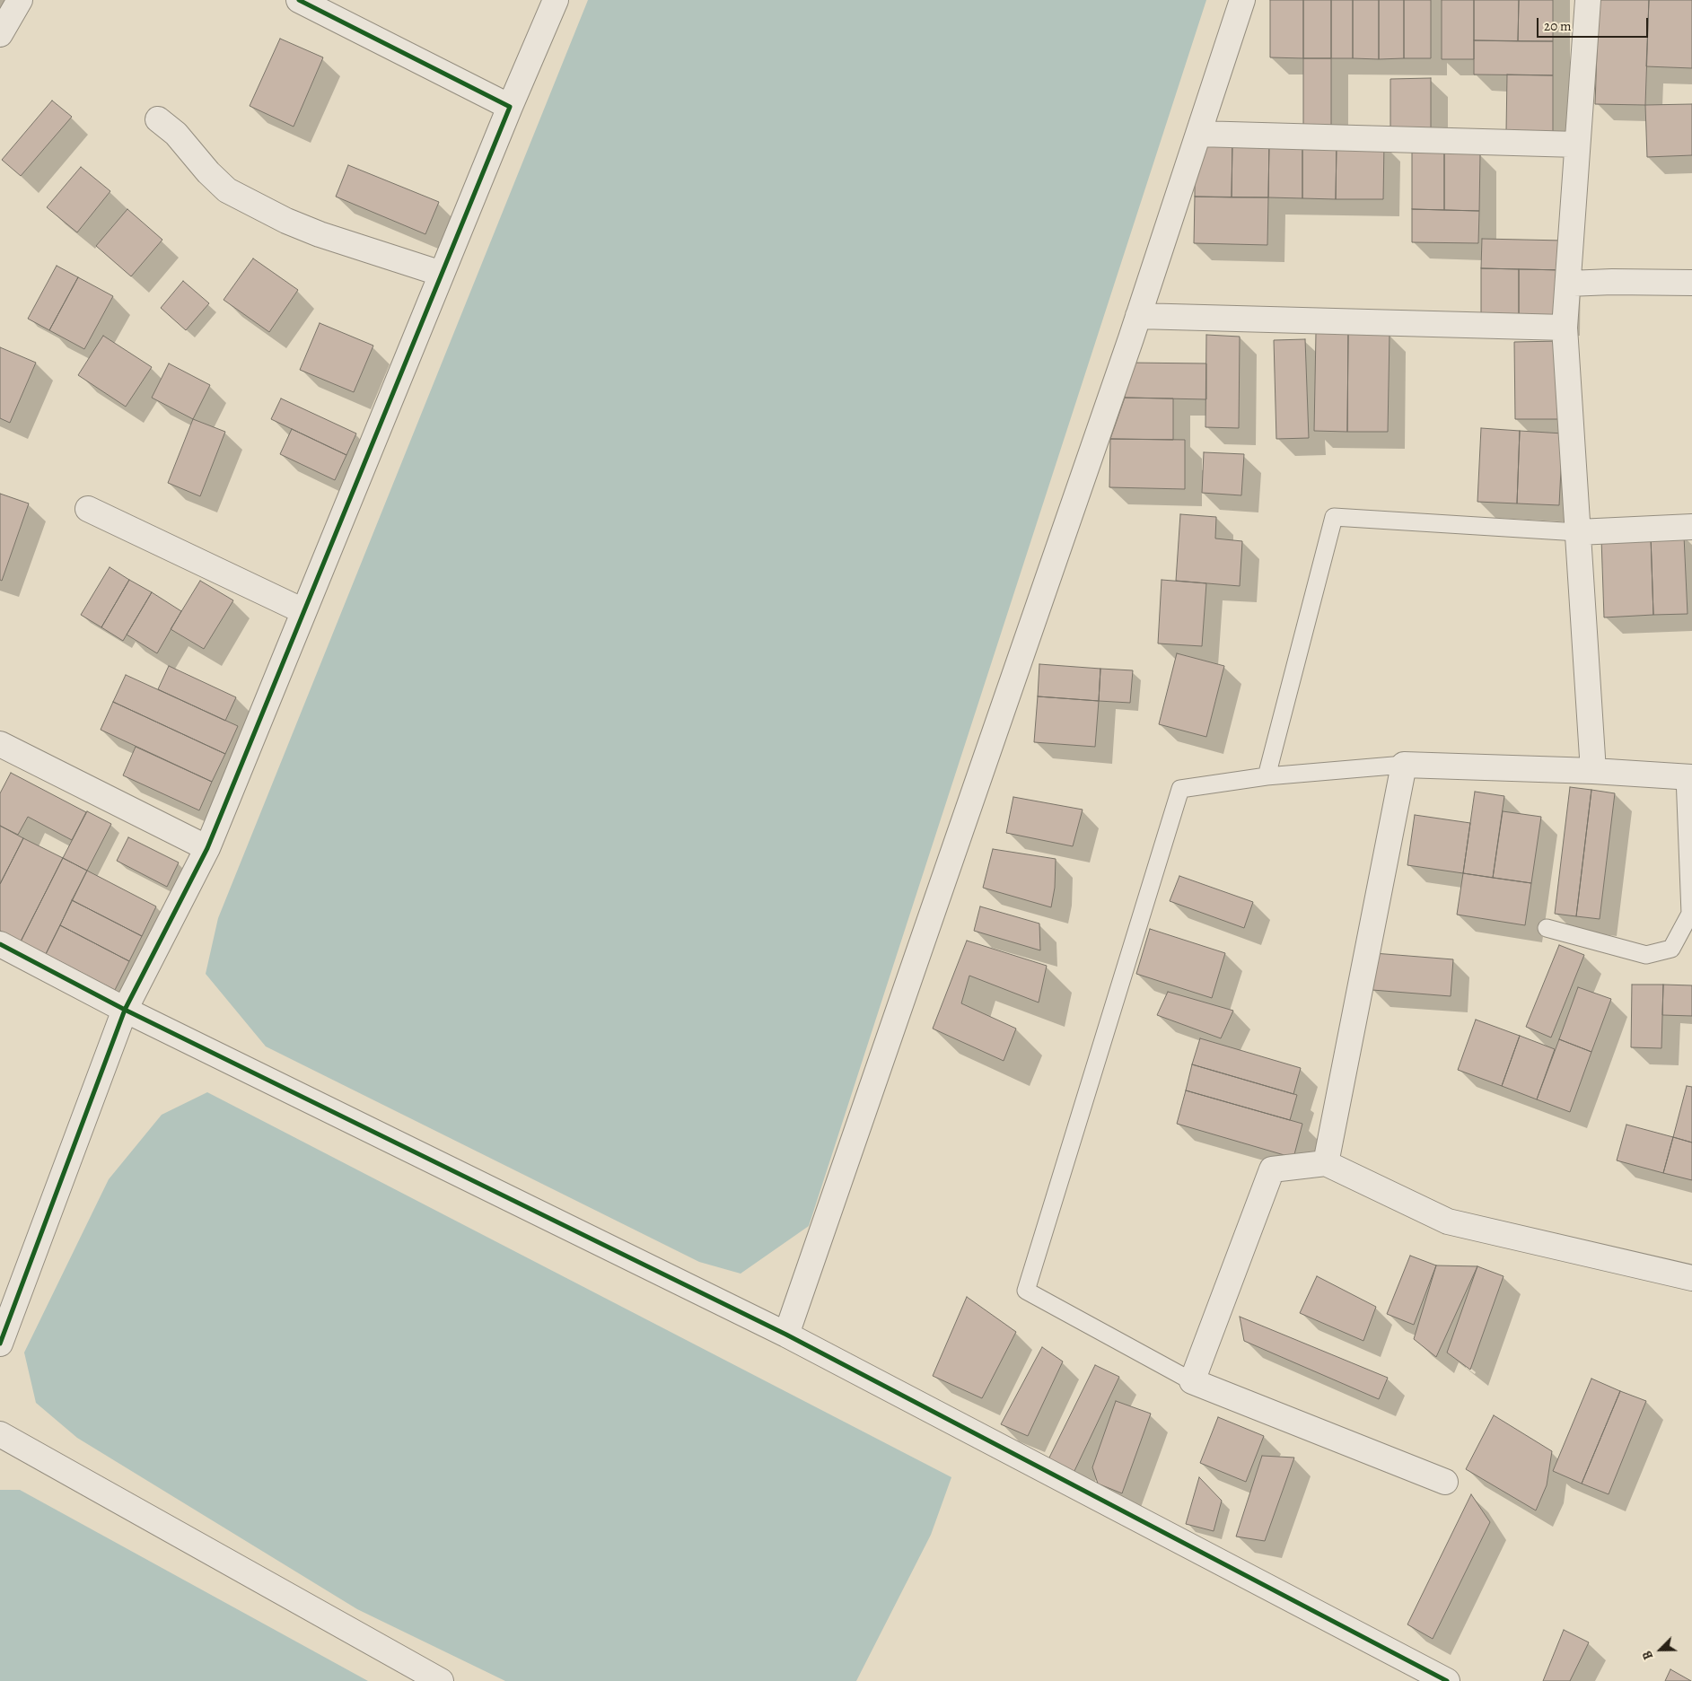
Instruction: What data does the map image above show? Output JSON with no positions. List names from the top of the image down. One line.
{"scale_bar":"20 m","north":"bottom left"}
